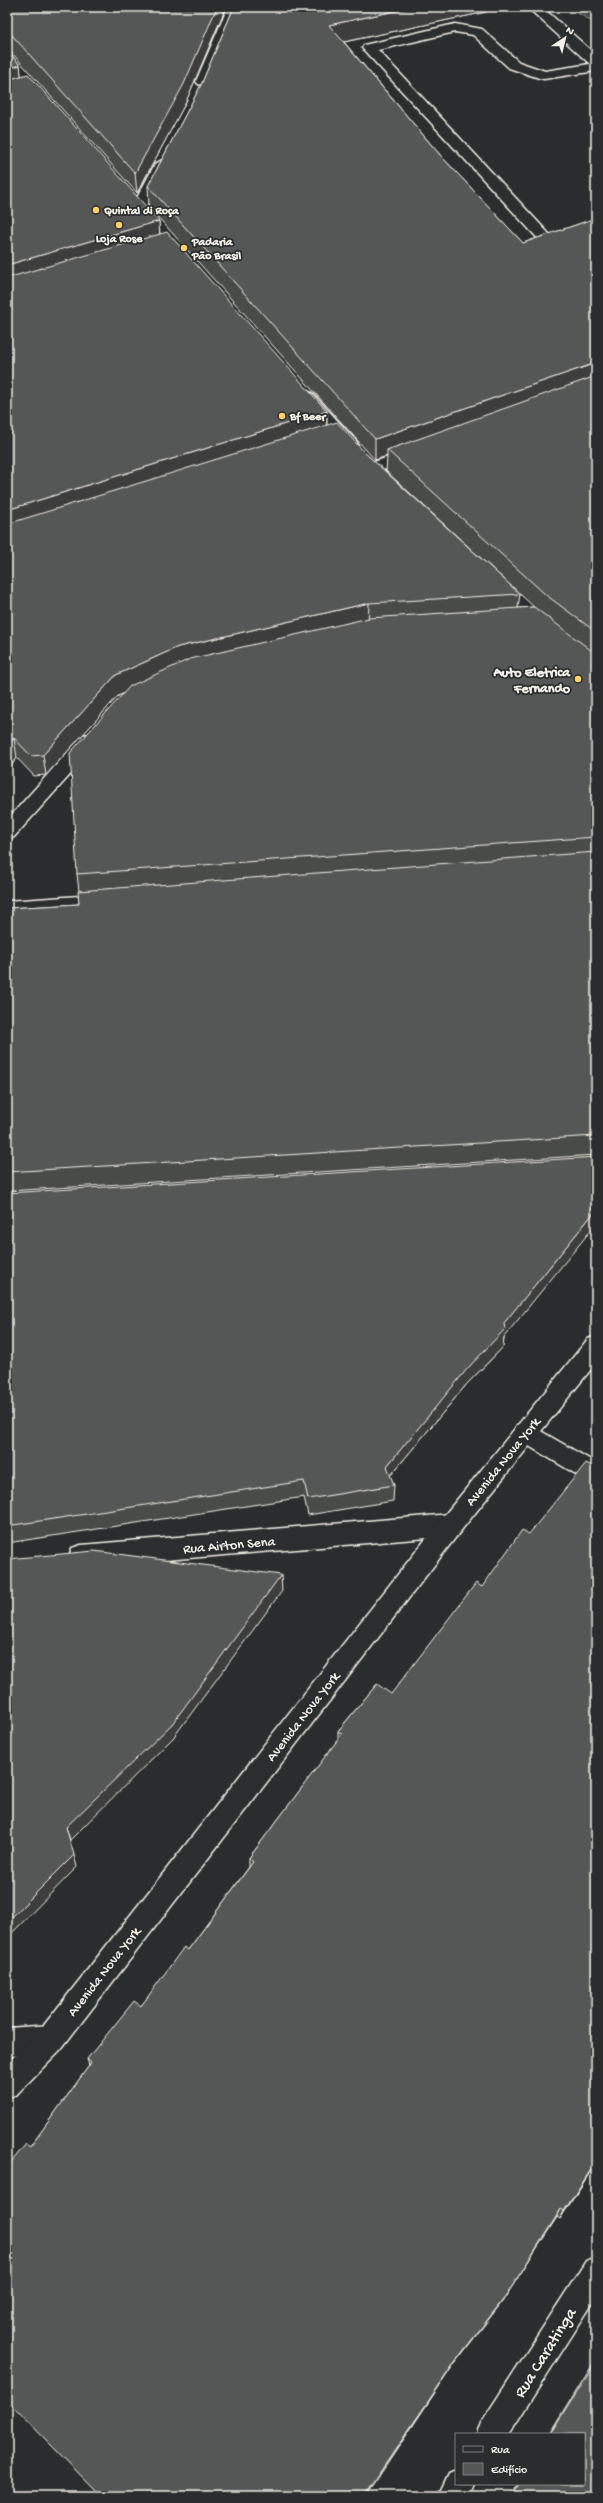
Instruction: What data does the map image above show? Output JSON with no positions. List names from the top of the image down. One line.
{"streets":{"street":["Avenida Nova York","Rua Airton Sena","Rua Caratinga"]},"crossings":[["Avenida Nova York","Rua Airton Sena"]],"places":["Quintal di Roça","Loja Rose","Padaria Pão Brasil","Bf Beer","Auto Eletrica Fernando"],"legend":["Rua","Edifício"],"north":"top right"}
